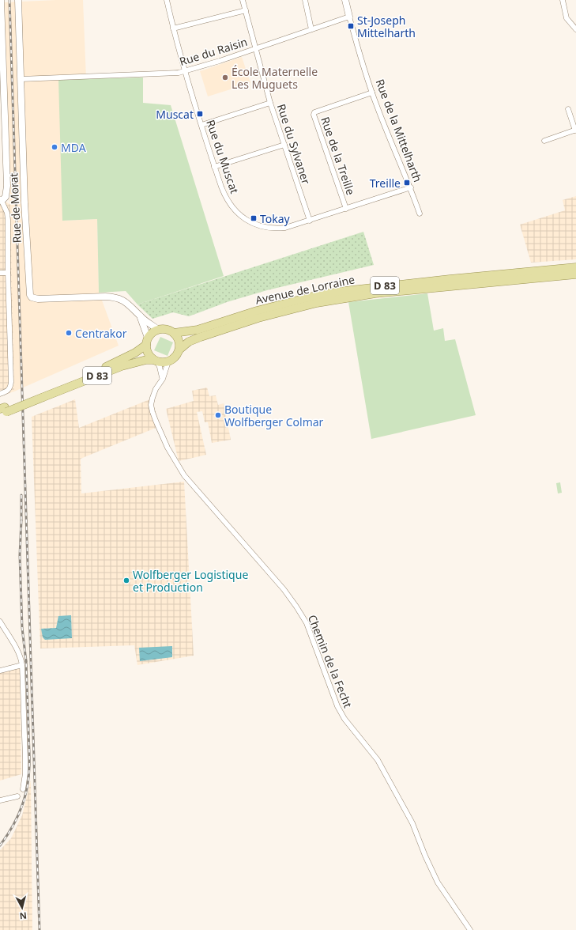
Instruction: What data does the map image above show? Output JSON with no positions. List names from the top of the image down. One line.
{"streets":{"main road":["D 83","Avenue de Lorraine"],"street":["Rue du Raisin","Rue de la Mittelharth","Rue du Sylvaner","Rue de la Treille","Rue du Muscat","Rue de Morat","Chemin de la Fecht"]},"crossings":[["Rue du Raisin","Rue de la Mittelharth"],["Rue du Raisin","Rue du Sylvaner"],["Rue du Raisin","Rue du Muscat"],["Rue du Raisin","Rue de Morat"],["Rue de la Mittelharth","Rue de la Treille"],["Rue de la Mittelharth","Rue du Muscat"],["Rue du Sylvaner","Rue du Muscat"],["Rue de la Treille","Rue du Muscat"],["Rue de Morat","D 83"],["Rue de Morat","Avenue de Lorraine"],["Rue de Morat","Chemin de la Fecht"],["D 83","Avenue de Lorraine"],["D 83","Chemin de la Fecht"],["Avenue de Lorraine","Chemin de la Fecht"]],"places":{"transit":["St-Joseph Mittelharth","Muscat","Treille","Tokay"],"other":["École Maternelle Les Muguets","MDA","Centrakor","Boutique Wolfberger Colmar","Wolfberger Logistique et Production"]},"north":"bottom"}
